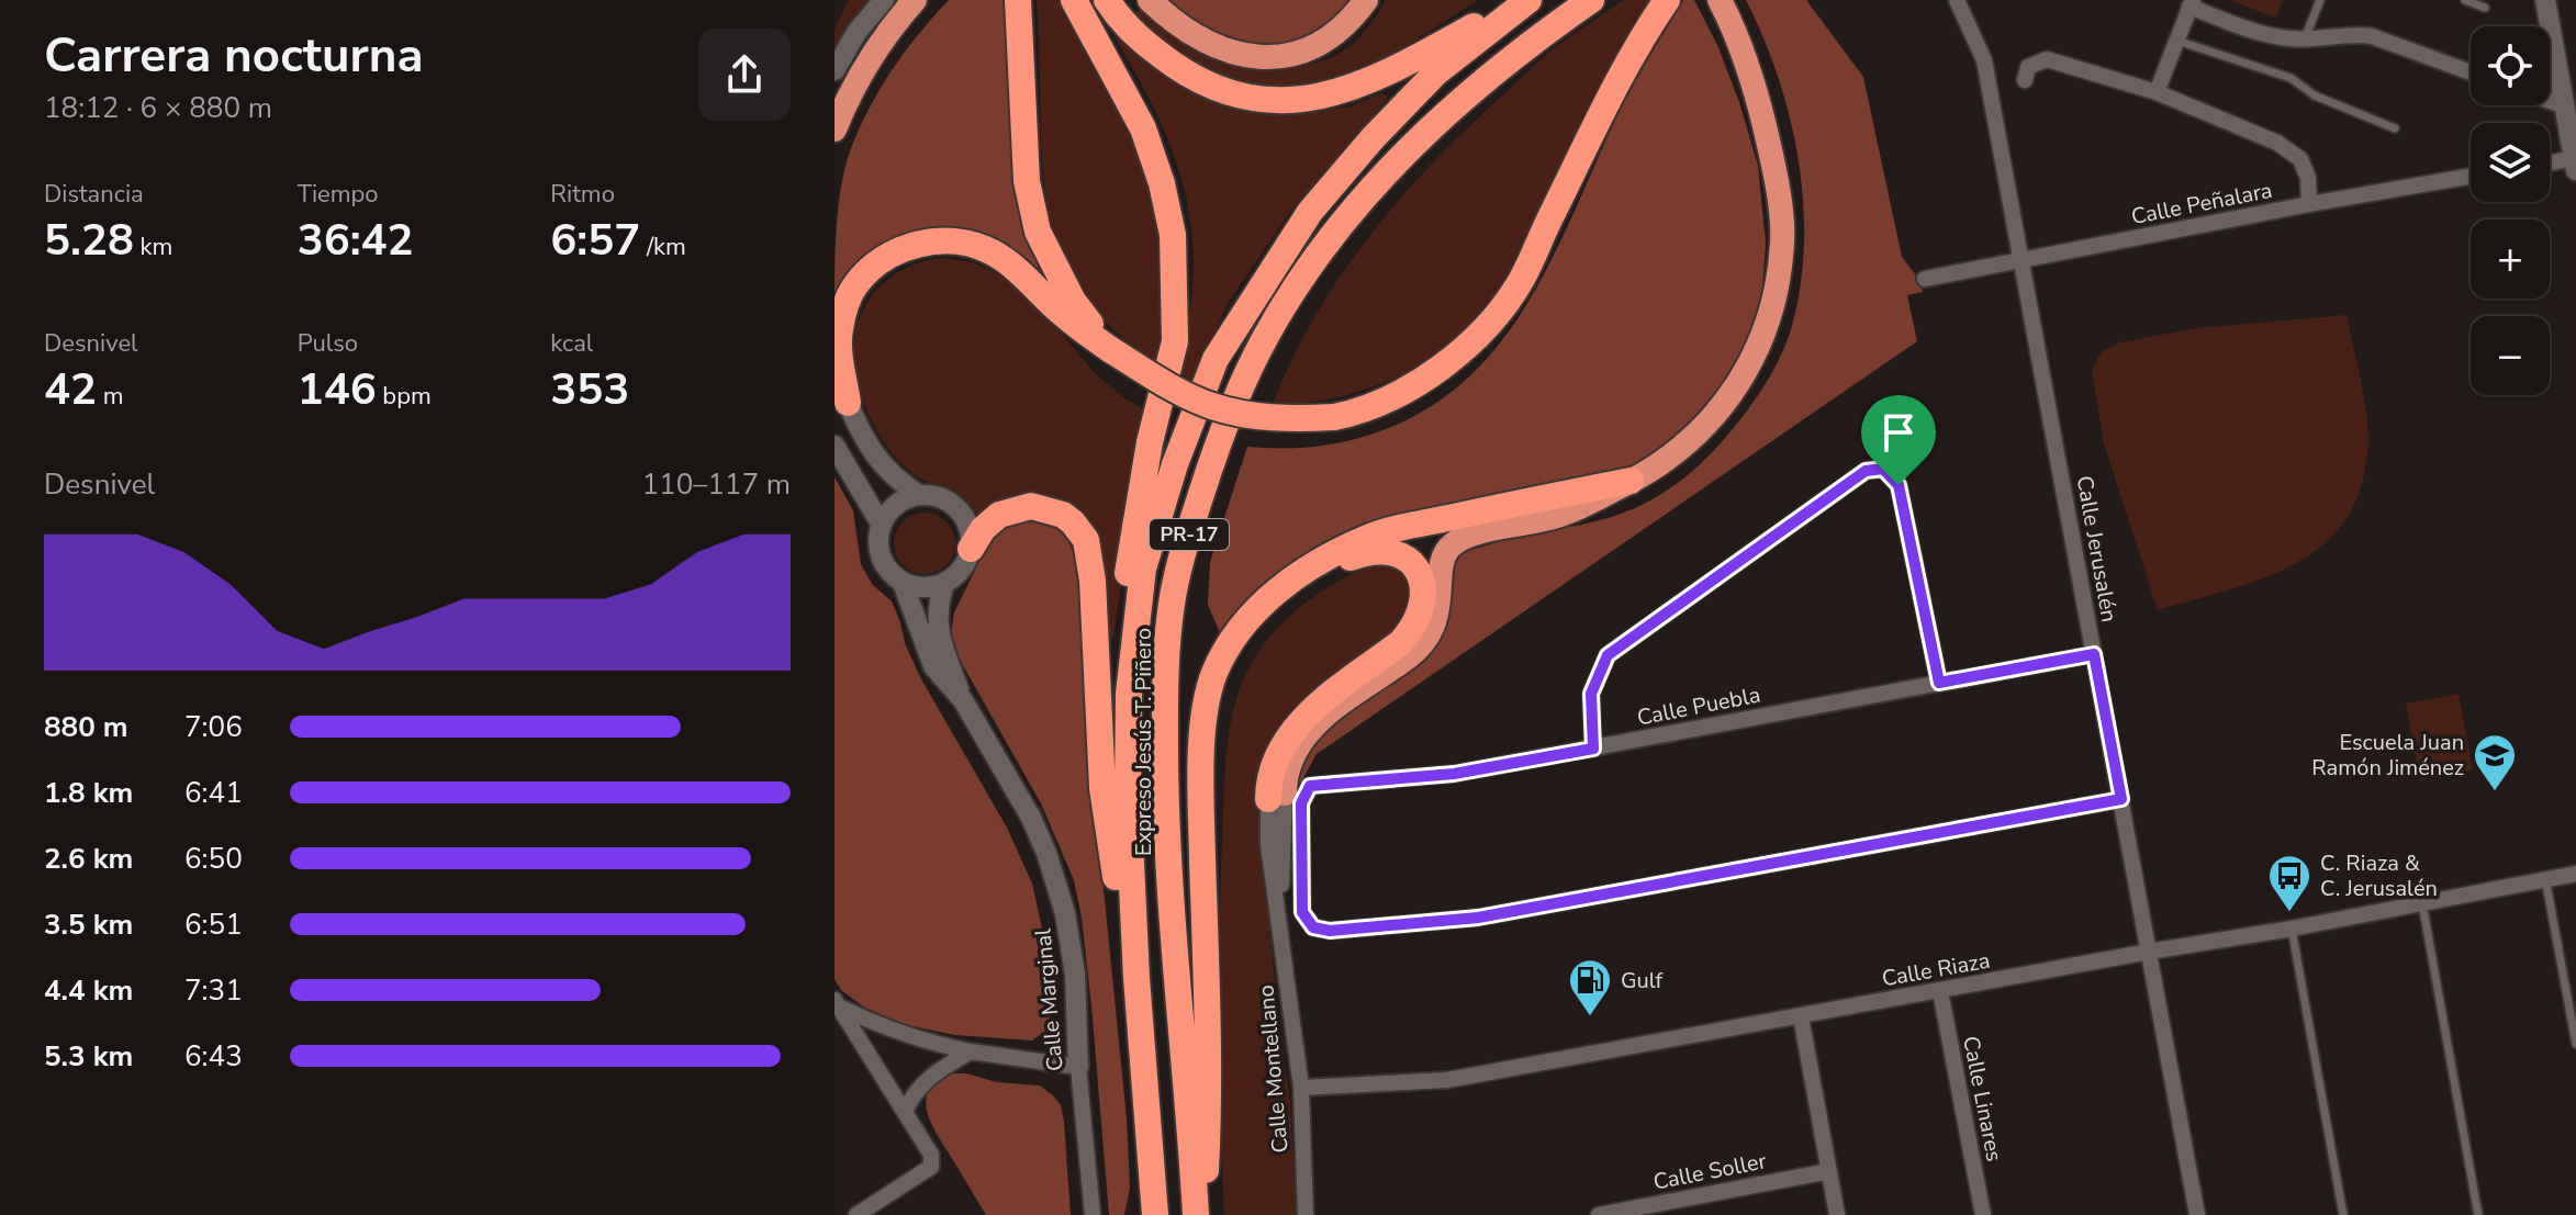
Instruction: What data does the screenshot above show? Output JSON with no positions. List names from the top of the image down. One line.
{"streets":{"highway":["PR-17","Expreso Jesús T. Piñero"],"street":["Calle Peñalara","Calle Jerusalén","Calle Puebla","Calle Riaza","Calle Marginal","Calle Montellano","Calle Linares","Calle Soller"]},"crossings":[["Calle Peñalara","Calle Jerusalén"],["Calle Jerusalén","Calle Puebla"],["Calle Jerusalén","Calle Riaza"],["Calle Riaza","Calle Montellano"],["Calle Riaza","Calle Linares"]],"places":{"school or university":["Escuela Juan Ramón Jiménez"],"bus stop":["C. Riaza & C. Jerusalén"],"fuel station":["Gulf"]},"page":{"heading":["Carrera nocturna","18:12 · 6 × 880 m"],"map_buttons":["+","−"],"stats":[["Distancia","5.28 km"],["Tiempo","36:42"],["Ritmo","6:57 /km"],["Desnivel","42 m"],["Pulso","146 bpm"],["kcal","353"]],"chart":["Desnivel","110–117 m"],"list":[{"name":"880 m","note":"7:06"},{"name":"1.8 km","note":"6:41"},{"name":"2.6 km","note":"6:50"},{"name":"3.5 km","note":"6:51"},{"name":"4.4 km","note":"7:31"},{"name":"5.3 km","note":"6:43"}]}}
